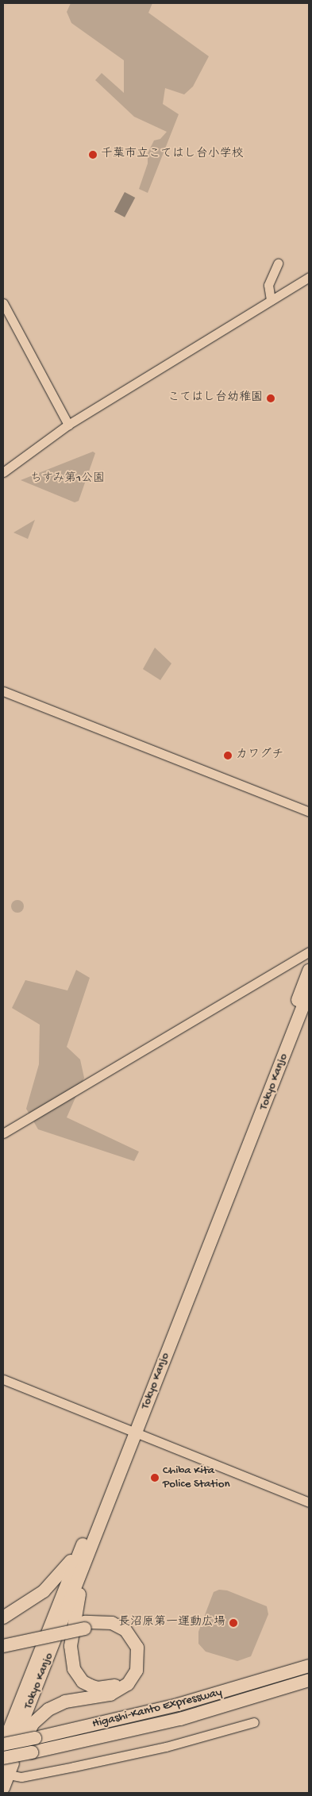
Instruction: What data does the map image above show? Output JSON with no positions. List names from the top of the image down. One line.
{"streets":{"highway":["Tokyo Kanjo","Higashi-Kanto Expressway"]},"crossings":[["Tokyo Kanjo","Higashi-Kanto Expressway"]],"parks":["ちすみ第1公園"],"places":["千葉市立こてはし台小学校","こてはし台幼稚園","カワグチ","Chiba Kita Police Station","長沼原第一運動広場"]}
